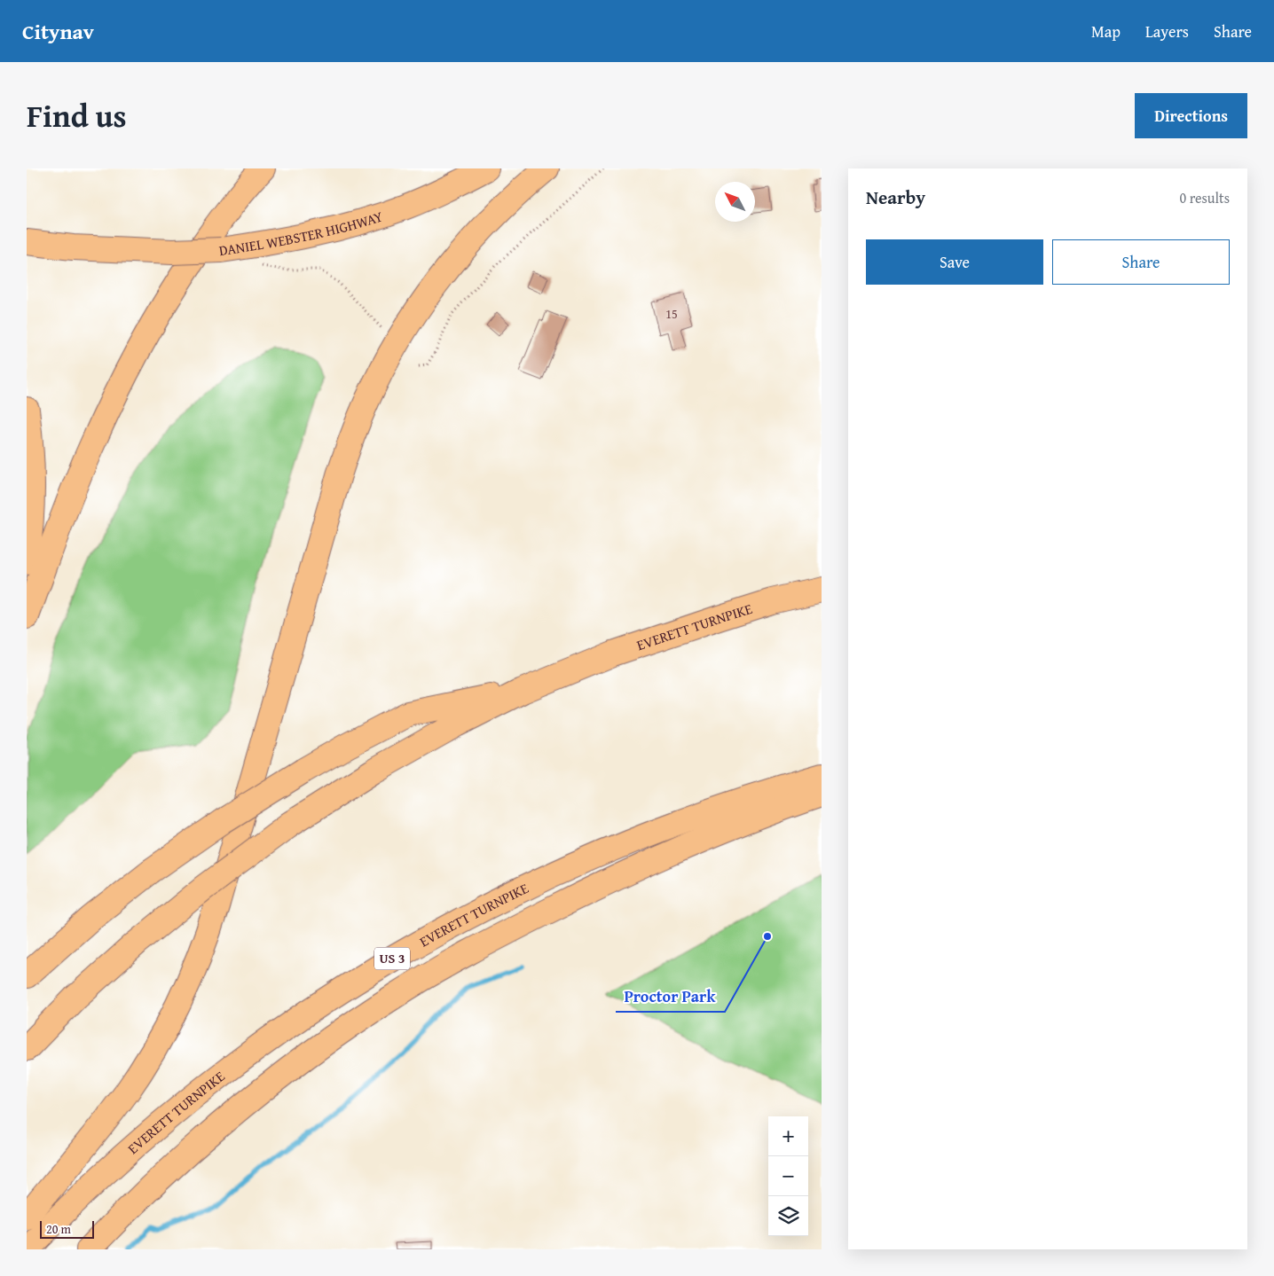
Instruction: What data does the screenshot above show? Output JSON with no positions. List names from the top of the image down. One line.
{"streets":{"main road":["DANIEL WEBSTER HIGHWAY","EVERETT TURNPIKE","US 3"]},"places":["Proctor Park"],"house_numbers":["15"],"scale_bar":"20 m","north":"top left","page":{"header":"Citynav","nav":["Map","Layers","Share"],"title":"Find us","buttons":["Directions",["Save","Share"]],"heading":["Nearby","0 results"],"map_buttons":["+","−"],"scale":"20 m"}}
